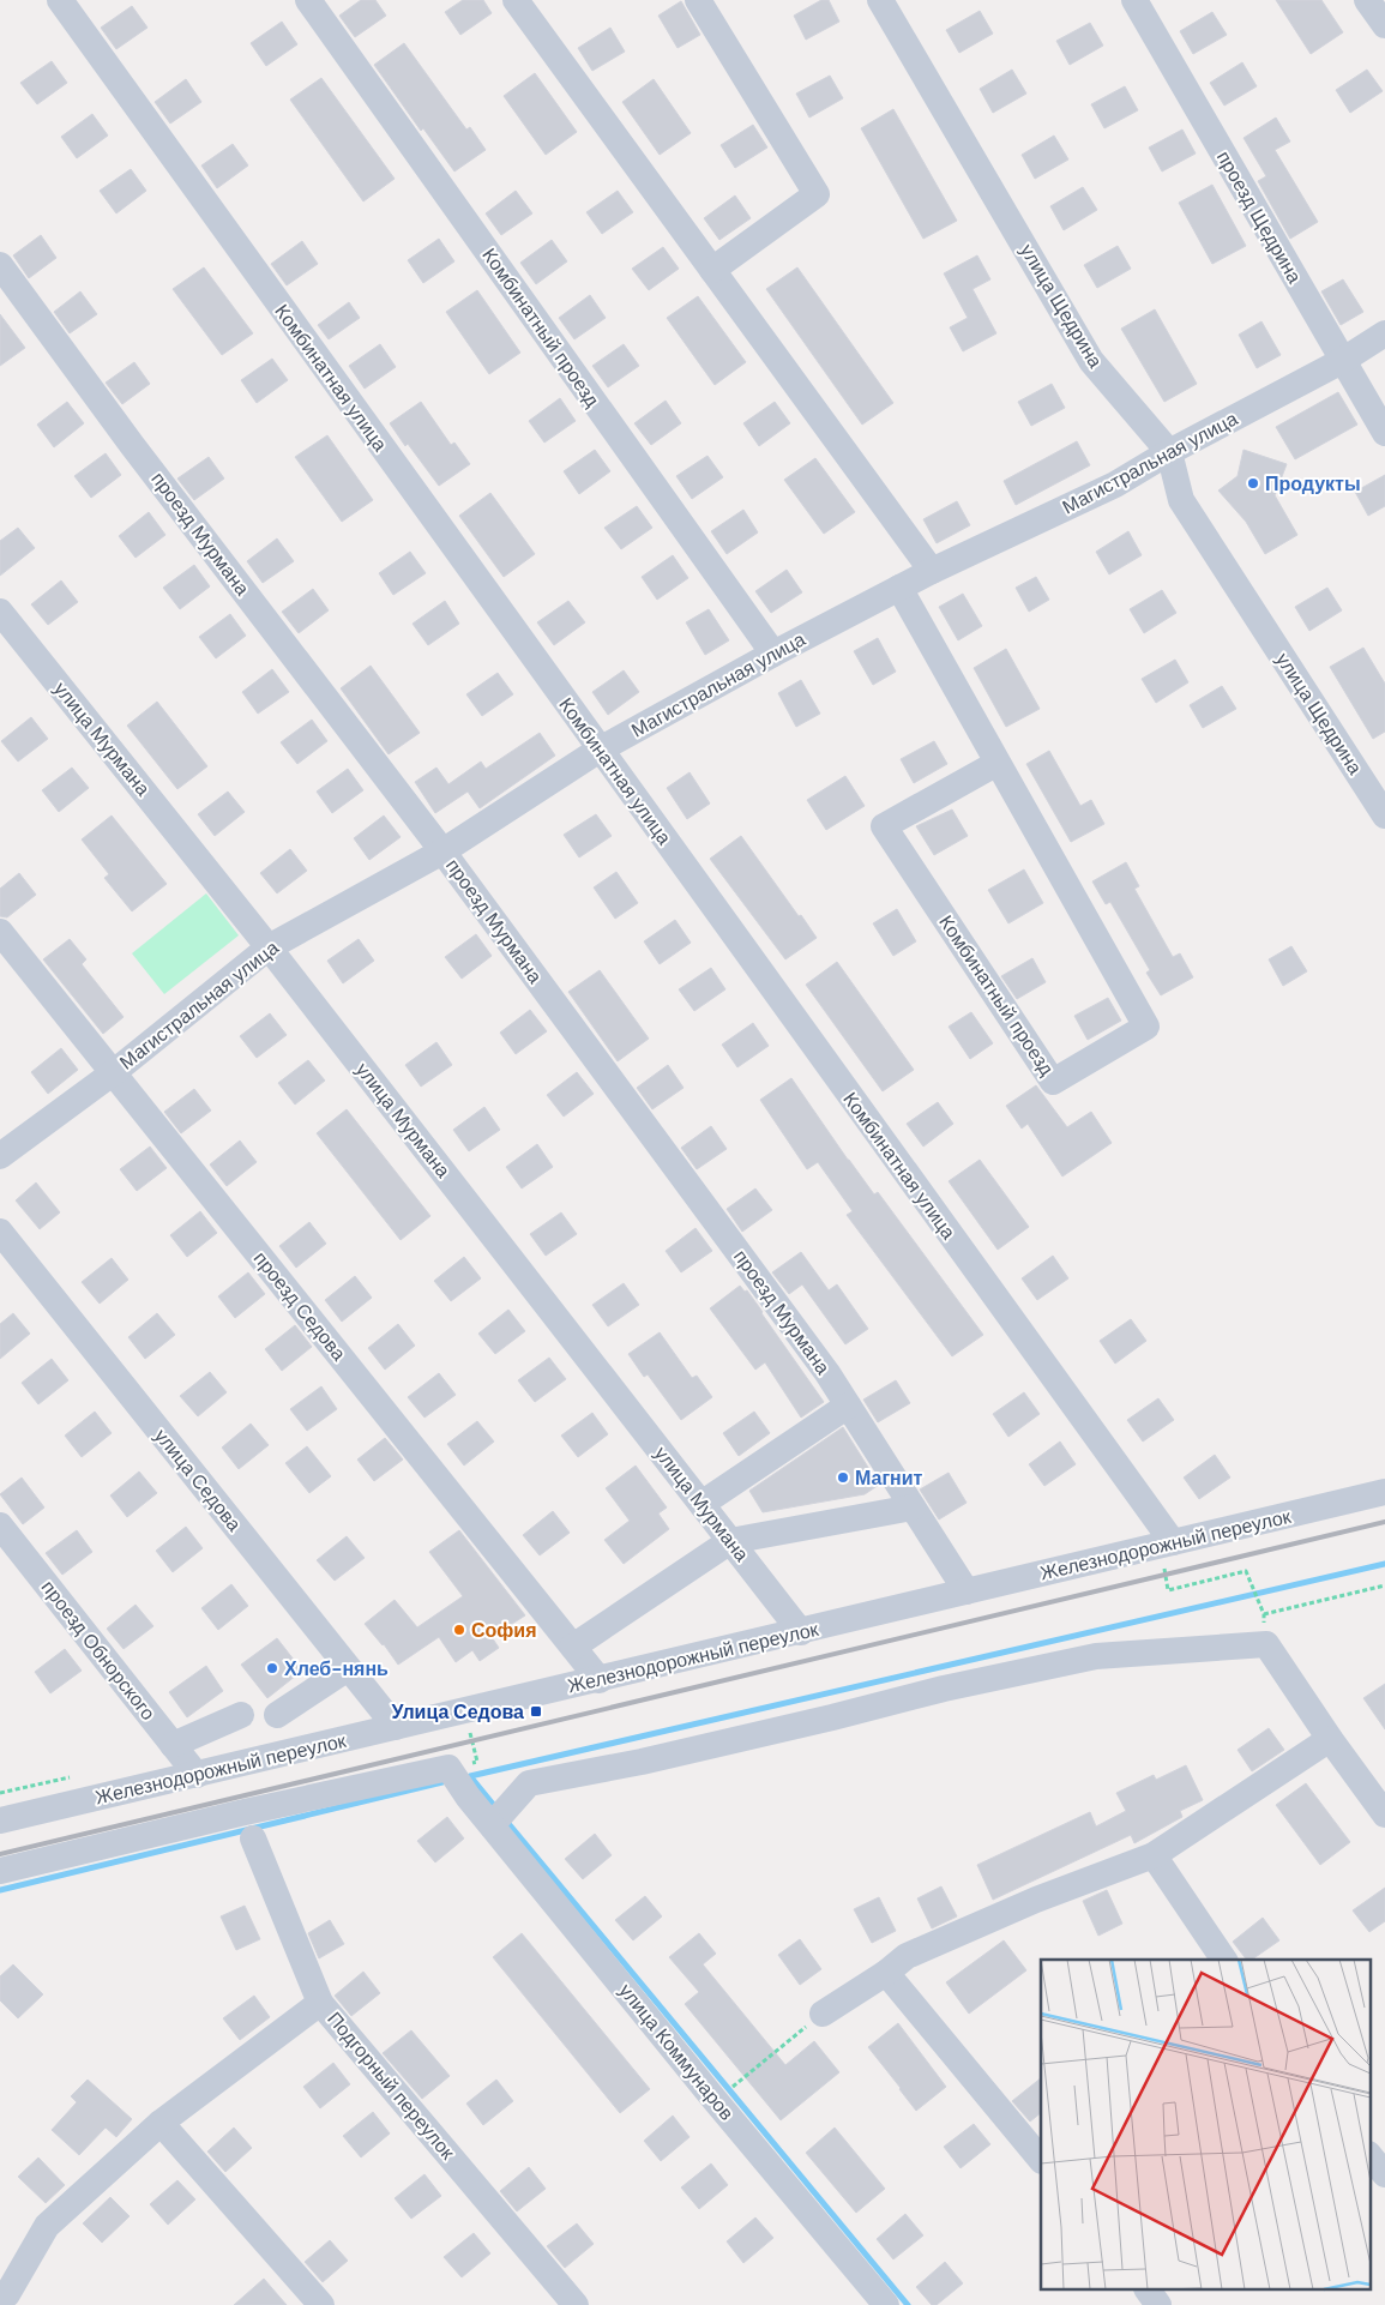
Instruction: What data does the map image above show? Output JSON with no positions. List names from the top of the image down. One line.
{"streets":{"street":["проезд Щедрина","улица Щедрина","Комбинатный проезд","Комбинатная улица","Магистральная улица","проезд Мурмана","улица Мурмана","проезд Седова","улица Седова","Железнодорожный переулок","проезд Обнорского","улица Коммунаров","Подгорный переулок"]},"crossings":[["проезд Щедрина","Магистральная улица"],["улица Щедрина","Магистральная улица"],["Комбинатный проезд","Магистральная улица"],["Комбинатная улица","Магистральная улица"],["Комбинатная улица","Железнодорожный переулок"],["Магистральная улица","проезд Мурмана"],["Магистральная улица","улица Мурмана"],["Магистральная улица","проезд Седова"],["проезд Мурмана","Железнодорожный переулок"],["улица Мурмана","Железнодорожный переулок"],["проезд Седова","Железнодорожный переулок"],["улица Седова","Железнодорожный переулок"],["Железнодорожный переулок","проезд Обнорского"]],"places":{"other":["Продукты","Магнит","София","Хлеб-нянь"],"transit":["Улица Седова"]}}
